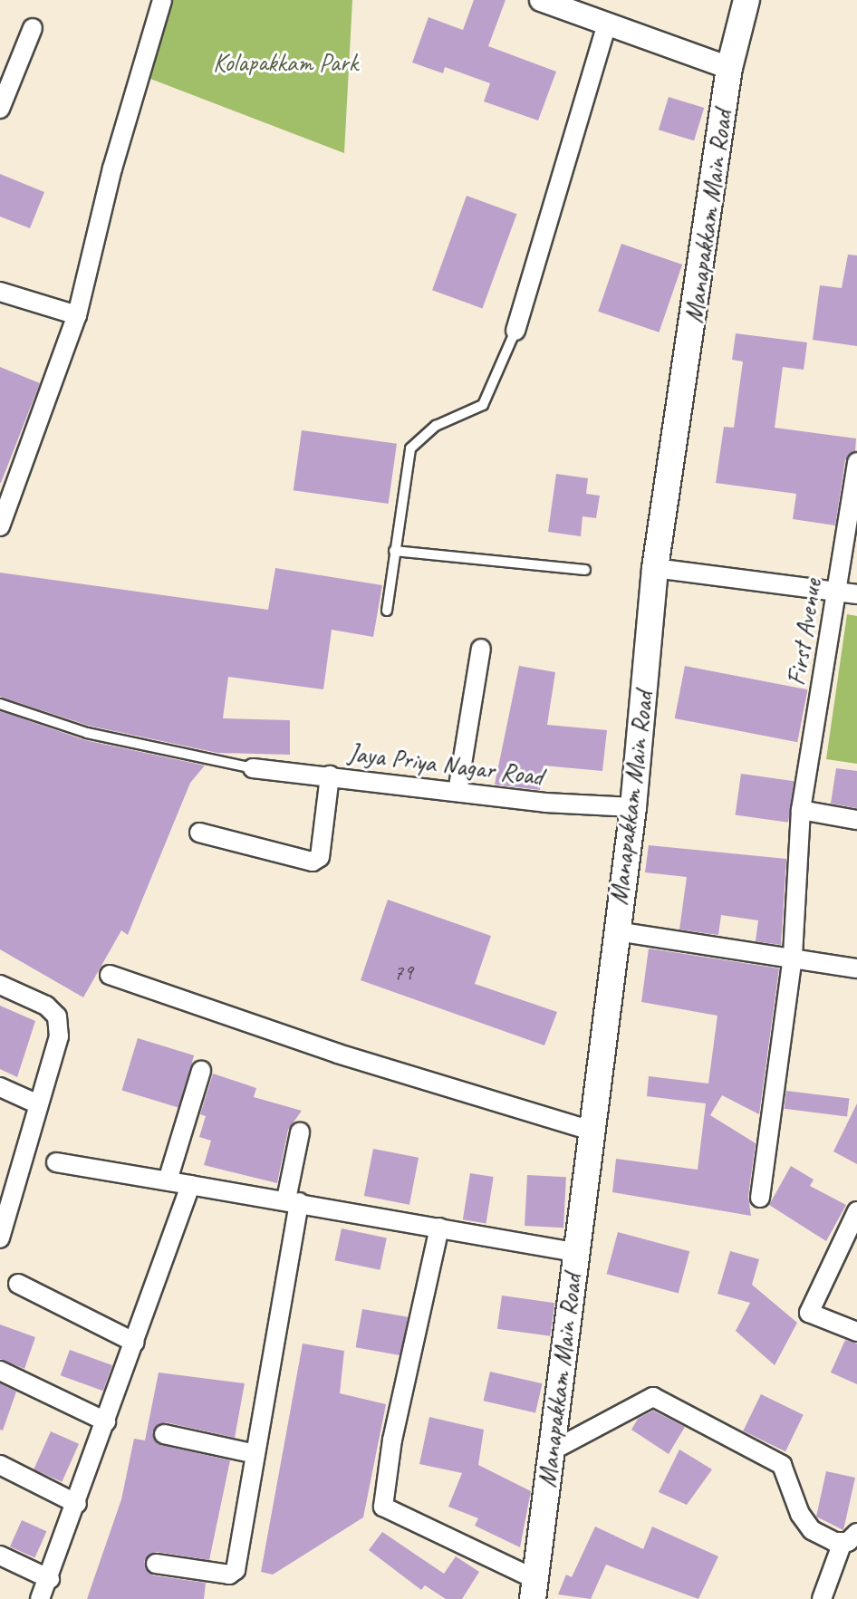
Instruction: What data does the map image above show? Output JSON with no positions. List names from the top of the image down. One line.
{"streets":{"main road":["Manapakkam Main Road"],"street":["First Avenue","Jaya Priya Nagar Road"]},"crossings":[["Manapakkam Main Road","Jaya Priya Nagar Road"]],"parks":["Kolapakkam Park"],"house_numbers":["79"]}
